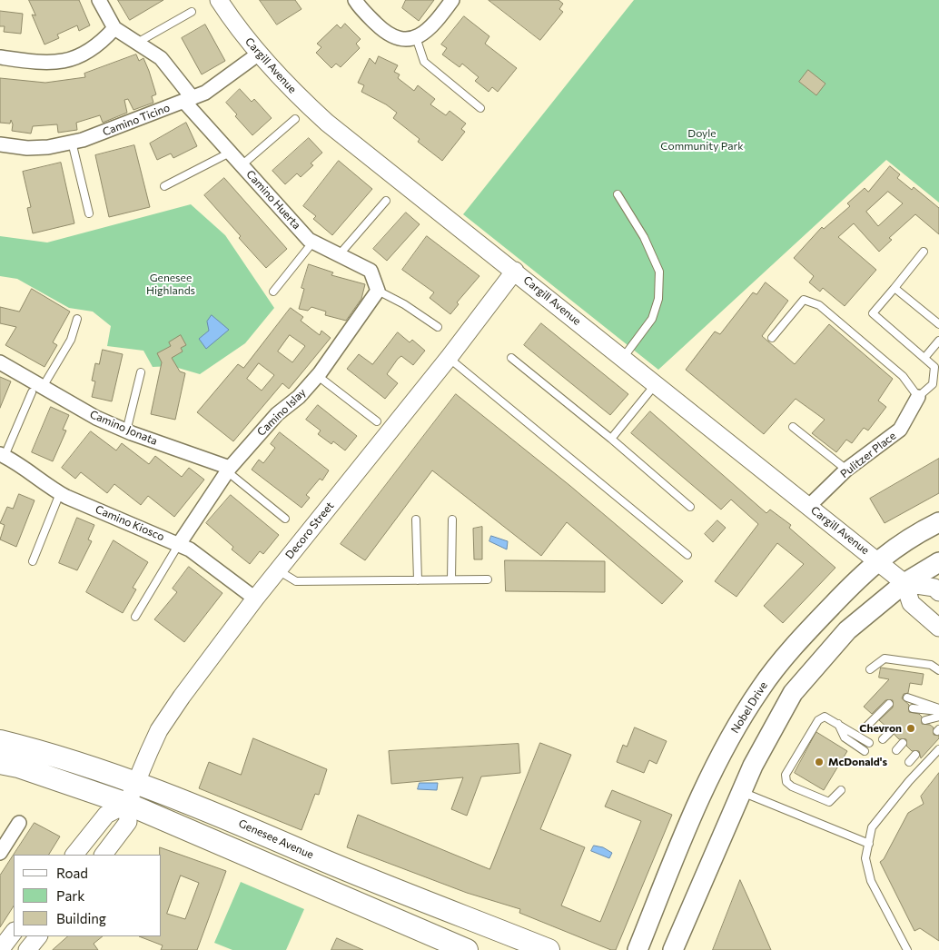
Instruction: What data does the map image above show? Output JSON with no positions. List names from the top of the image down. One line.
{"streets":{"main road":["Nobel Drive","Genesee Avenue"],"street":["Cargill Avenue","Camino Ticino","Camino Huerta","Camino Islay","Camino Jonata","Pulitzer Place","Camino Kiosco","Decoro Street"]},"crossings":[["Cargill Avenue","Camino Ticino"],["Cargill Avenue","Pulitzer Place"],["Cargill Avenue","Decoro Street"],["Cargill Avenue","Nobel Drive"],["Camino Ticino","Camino Huerta"],["Camino Huerta","Camino Islay"],["Camino Islay","Camino Jonata"],["Camino Islay","Camino Kiosco"],["Camino Kiosco","Decoro Street"],["Decoro Street","Genesee Avenue"]],"parks":["Doyle Community Park","Genesee Highlands"],"places":["Chevron","McDonald's"],"legend":["Road","Park","Building"]}
